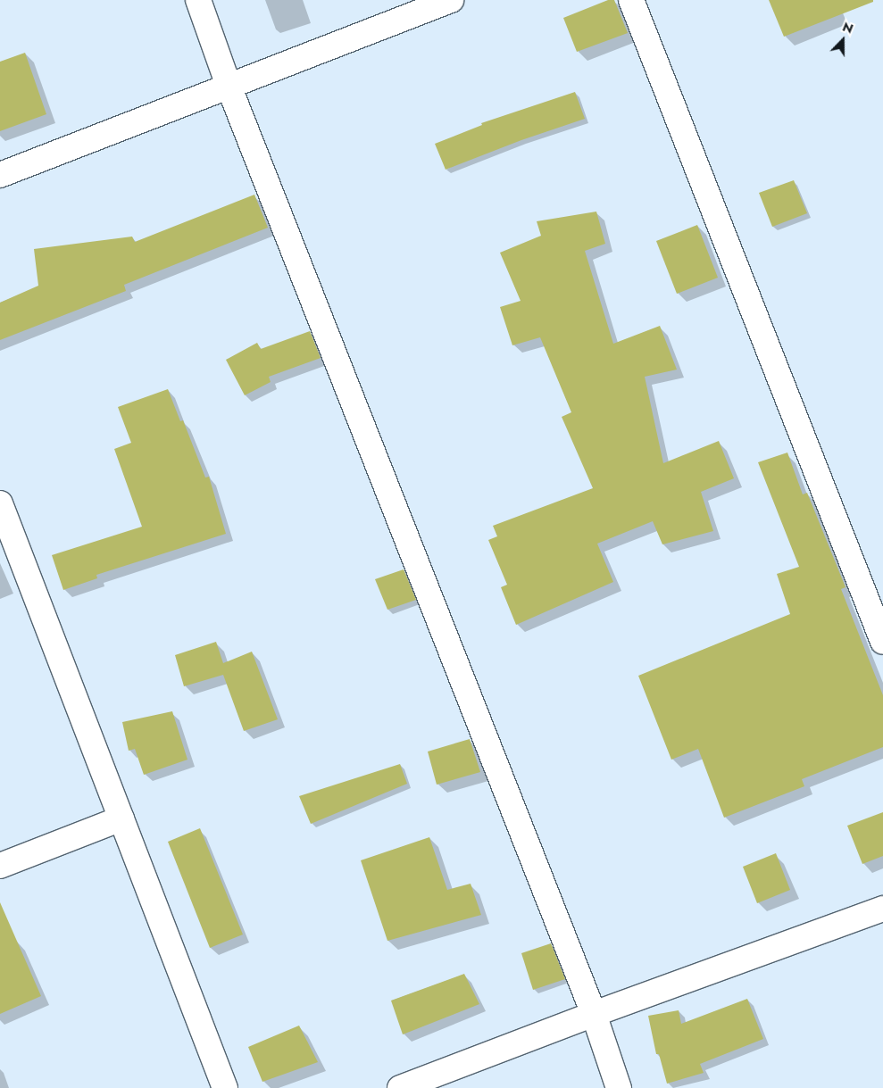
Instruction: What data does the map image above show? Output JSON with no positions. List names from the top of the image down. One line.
{"north":"top"}
